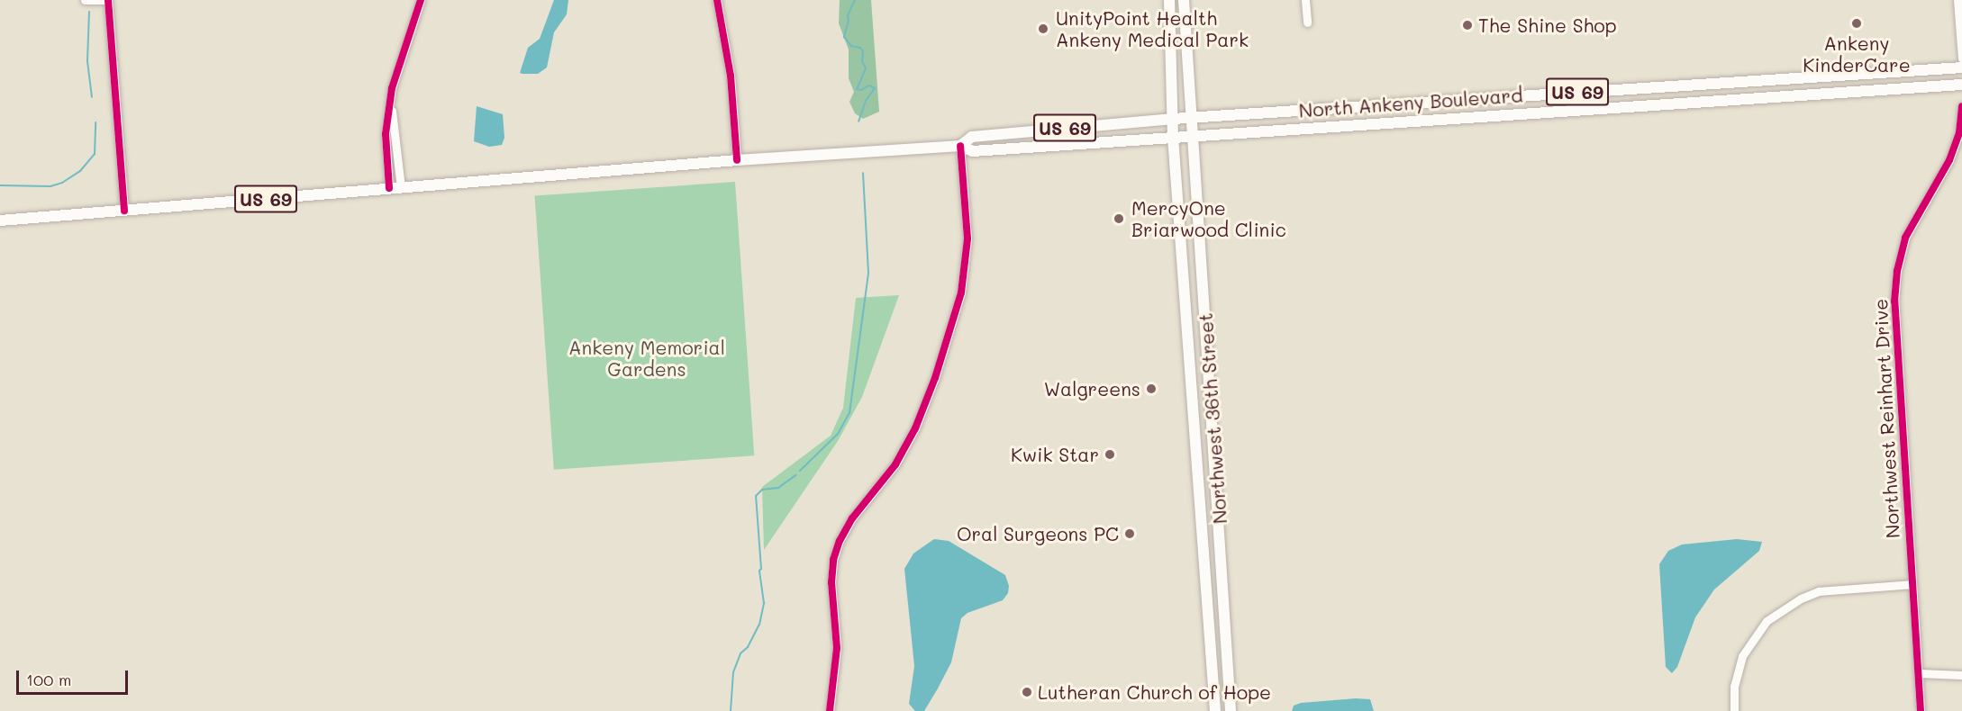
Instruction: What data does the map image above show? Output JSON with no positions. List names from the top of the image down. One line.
{"streets":{"main road":["US 69","North Ankeny Boulevard","Northwest 36th Street"],"street":["Northwest Reinhart Drive"]},"crossings":[["US 69","North Ankeny Boulevard"],["North Ankeny Boulevard","Northwest 36th Street"]],"parks":["Ankeny Memorial Gardens"],"places":["Ankeny KinderCare","The Shine Shop","UnityPoint Health Ankeny Medical Park","MercyOne Briarwood Clinic","Walgreens","Kwik Star","Oral Surgeons PC","Lutheran Church of Hope"],"scale_bar":"100 m"}
